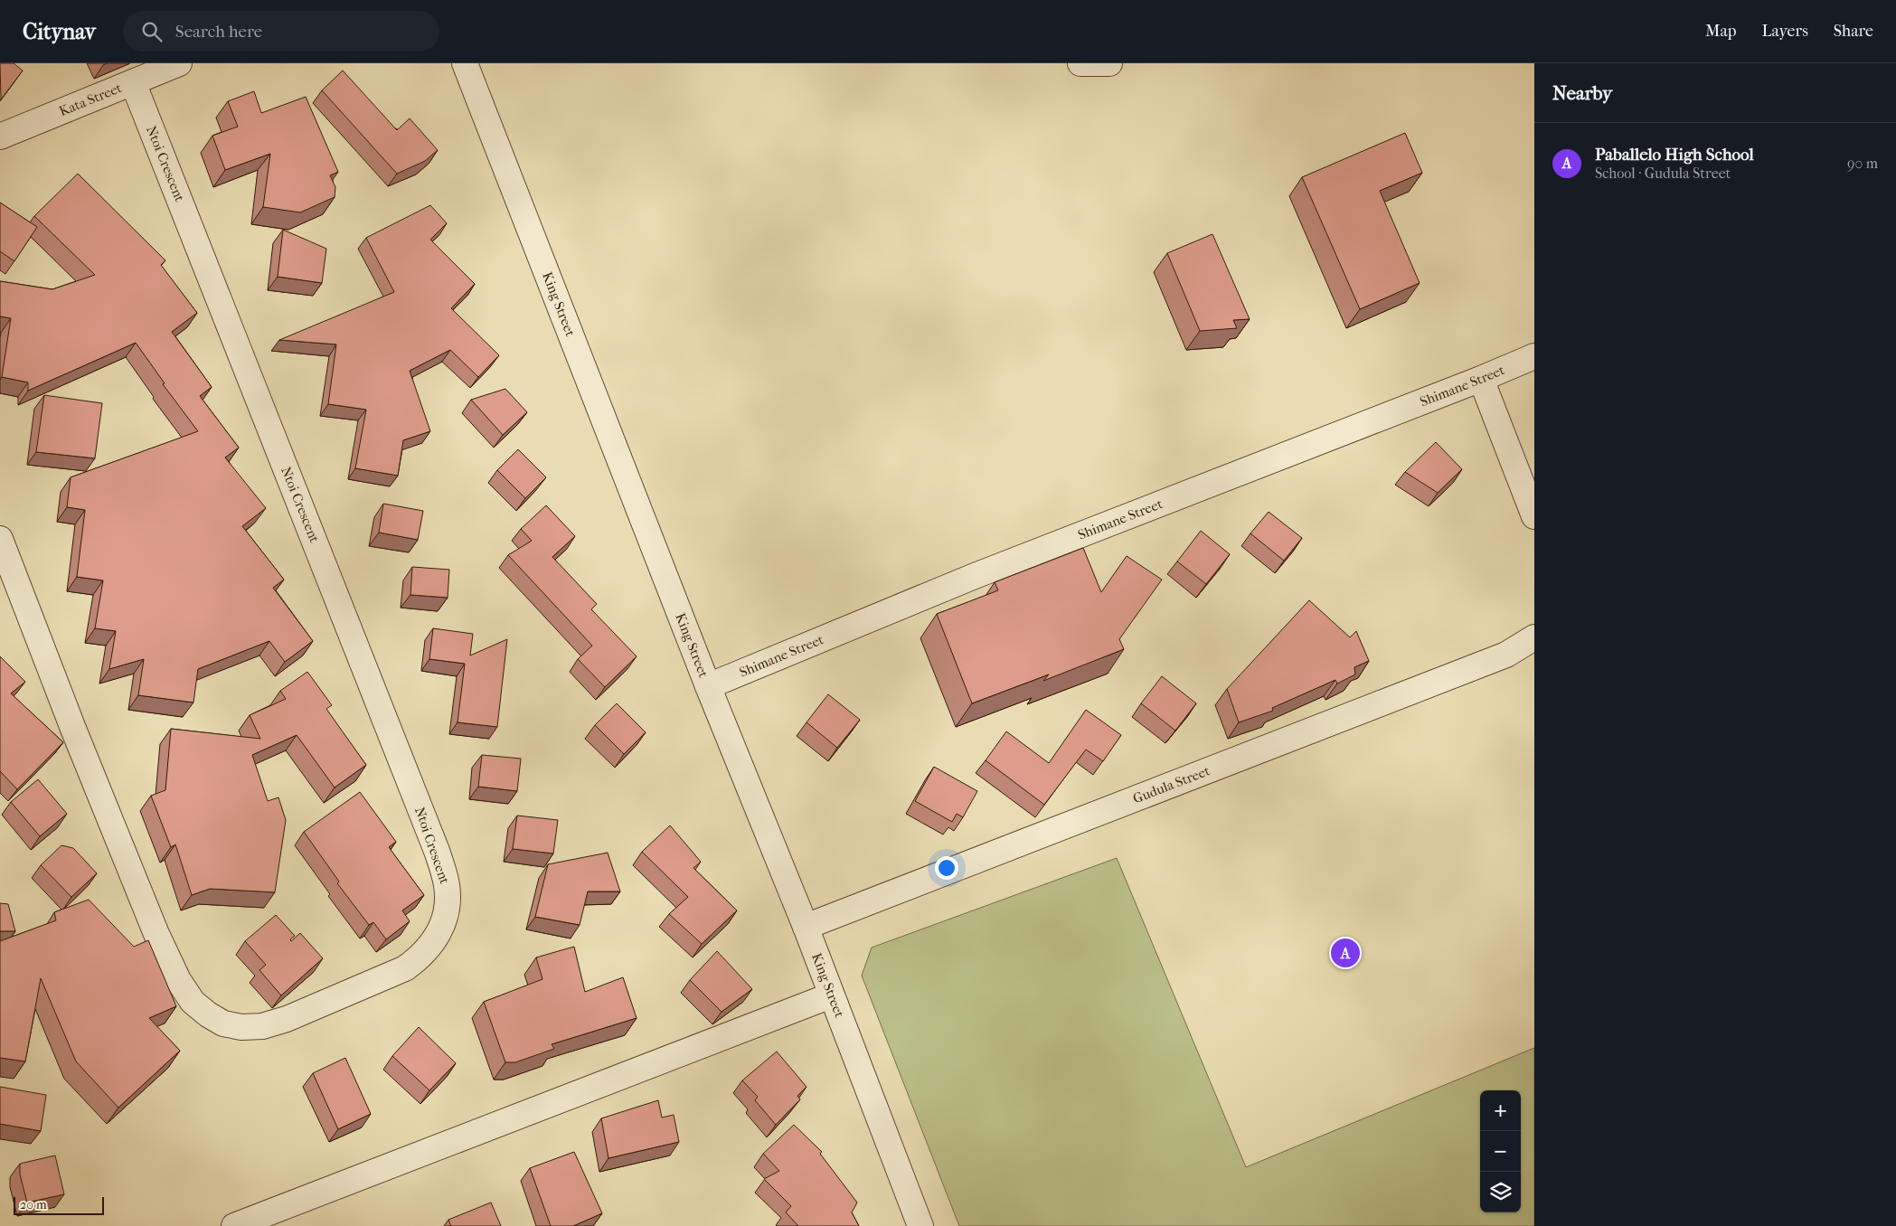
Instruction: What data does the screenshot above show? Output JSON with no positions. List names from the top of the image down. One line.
{"streets":{"street":["Kata Street","Ntoi Crescent","King Street","Shimane Street","Gudula Street"]},"crossings":[["Kata Street","Ntoi Crescent"],["King Street","Shimane Street"],["King Street","Gudula Street"]],"scale_bar":"20 m","page":{"header":"Citynav","search":"Search here","nav":["Map","Layers","Share"],"heading":"Nearby","list":[{"mark":"A","name":"Paballelo High School","note":"School · Gudula Street","value":"90 m"}],"pins":"A","map_buttons":["+","−"],"scale":"20 m"}}
